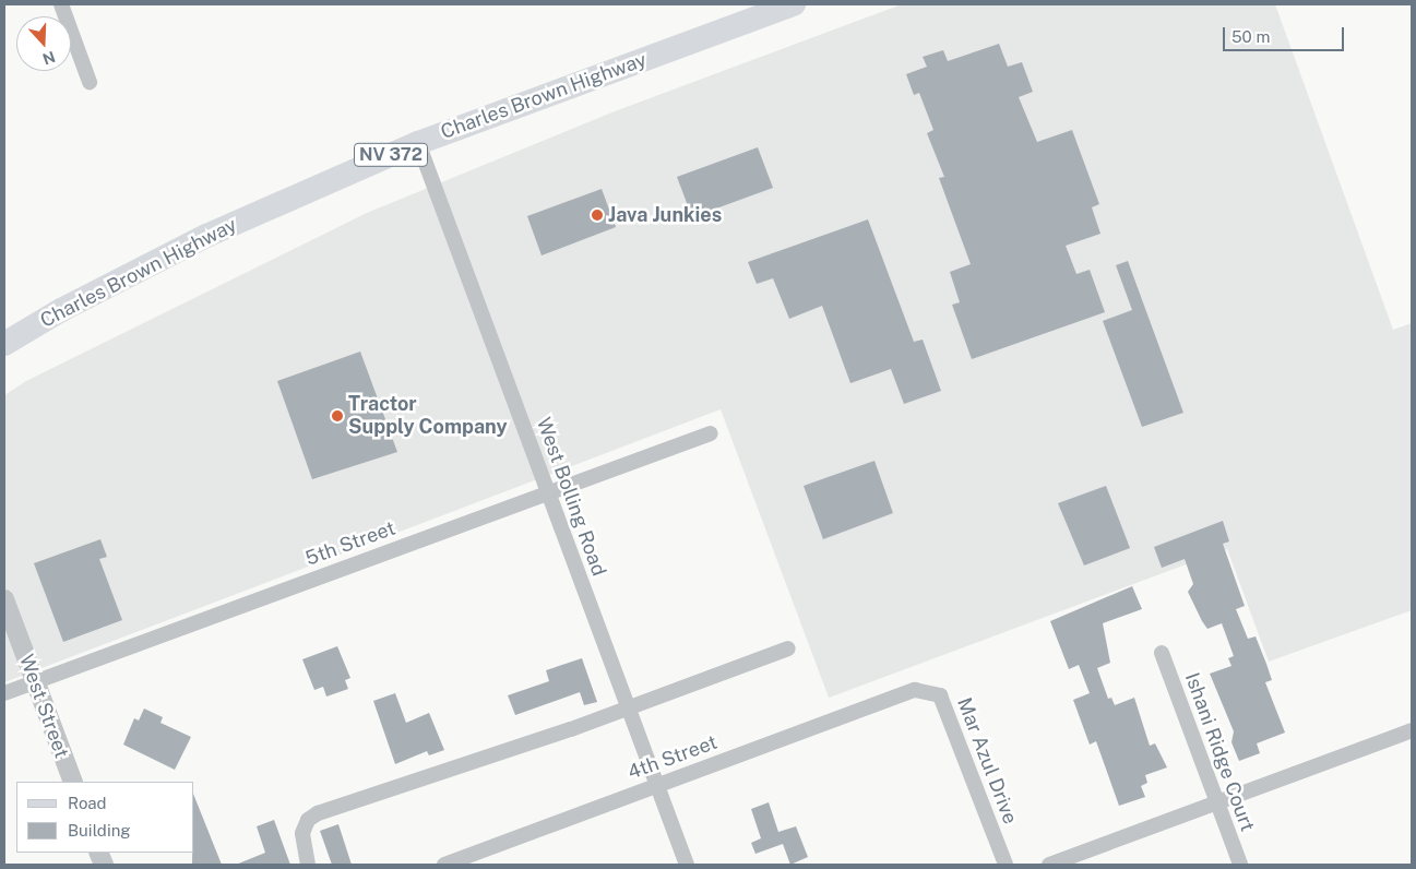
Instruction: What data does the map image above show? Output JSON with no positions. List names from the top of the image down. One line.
{"streets":{"main road":["Charles Brown Highway","NV 372"],"street":["West Bolling Road","5th Street","West Street","Ishani Ridge Court","4th Street","Mar Azul Drive"]},"crossings":[["Charles Brown Highway","West Bolling Road"],["West Bolling Road","5th Street"],["West Bolling Road","4th Street"],["5th Street","West Street"],["4th Street","Mar Azul Drive"]],"places":["Java Junkies","Tractor Supply Company"],"legend":["Road","Building"],"scale_bar":"50 m","north":"bottom"}
